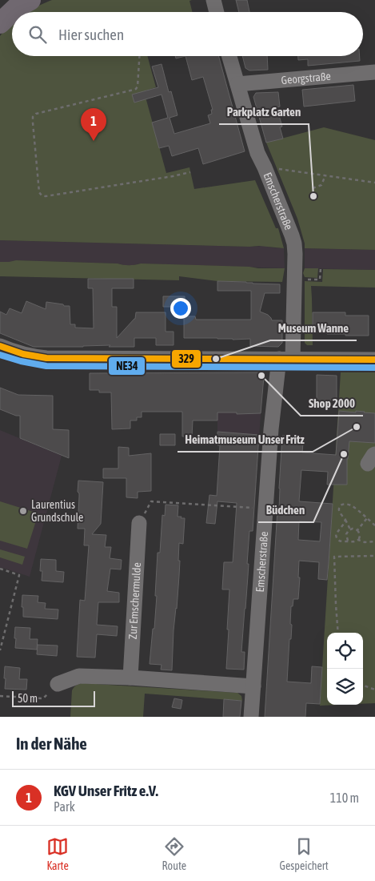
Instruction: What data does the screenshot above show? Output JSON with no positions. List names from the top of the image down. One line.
{"streets":{"street":["Georgstraße","Emscherstraße","Zur Emschermulde"]},"crossings":[["Georgstraße","Emscherstraße"]],"places":["Parkplatz Garten","Museum Wanne","Shop 2000","Heimatmuseum Unser Fritz","Büdchen","Laurentius Grundschule"],"lines":["transit line 329","transit line NE34"],"scale_bar":"50 m","page":{"search":"Hier suchen","pins":"1","scale":"50 m","heading":"In der Nähe","list":[{"mark":"1","name":"KGV Unser Fritz e.V.","note":"Park","value":"110 m"}],"nav":["Karte","Route","Gespeichert"]}}
